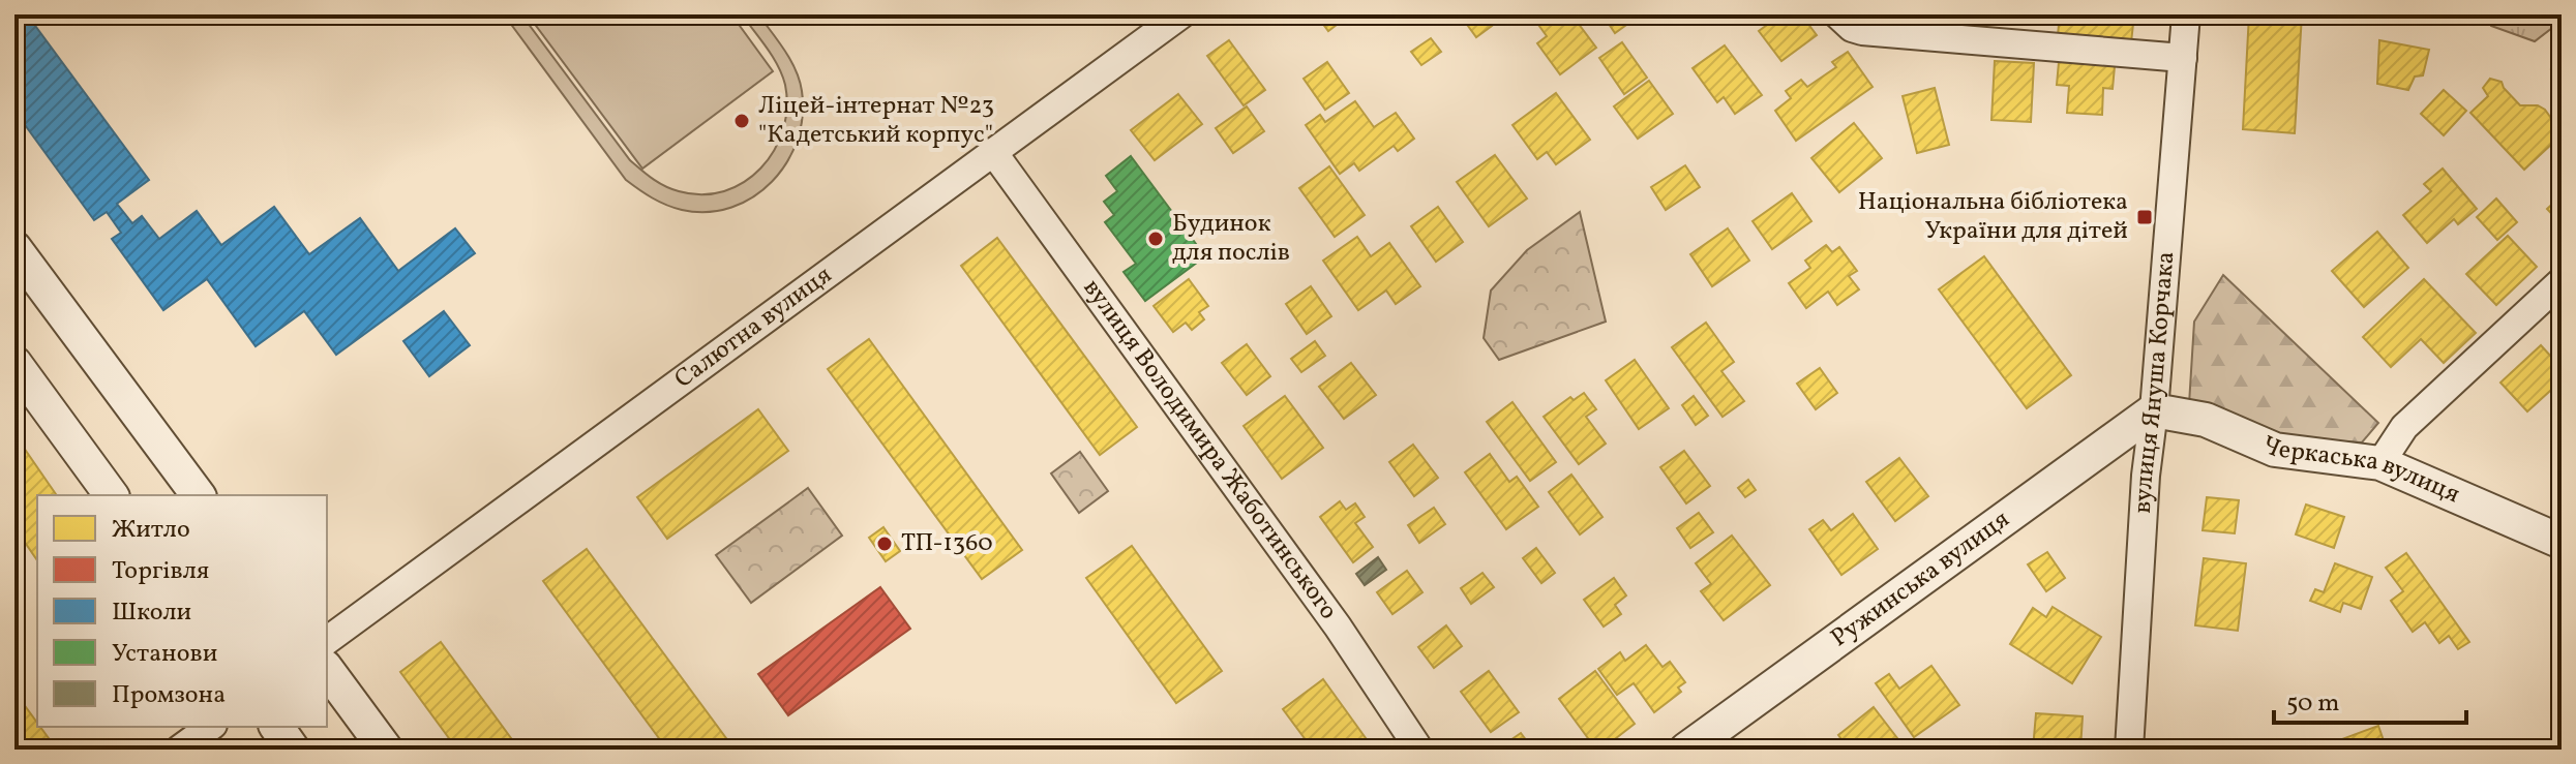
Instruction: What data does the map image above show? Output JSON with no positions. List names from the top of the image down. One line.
{"streets":{"street":["Салютна вулиця","вулиця Януша Корчака","вулиця Володимира Жаботинського","Черкаська вулиця","Ружинська вулиця"]},"crossings":[["Салютна вулиця","вулиця Володимира Жаботинського"],["вулиця Януша Корчака","Черкаська вулиця"],["вулиця Януша Корчака","Ружинська вулиця"],["Черкаська вулиця","Ружинська вулиця"]],"places":{"other":["Ліцей-інтернат №23 \"Кадетський корпус\"","Будинок для послів","ТП-1360"],"transit":["Національна бібліотека України для дітей"]},"legend":["Житло","Торгівля","Школи","Установи","Промзона"],"scale_bar":"50 m"}
